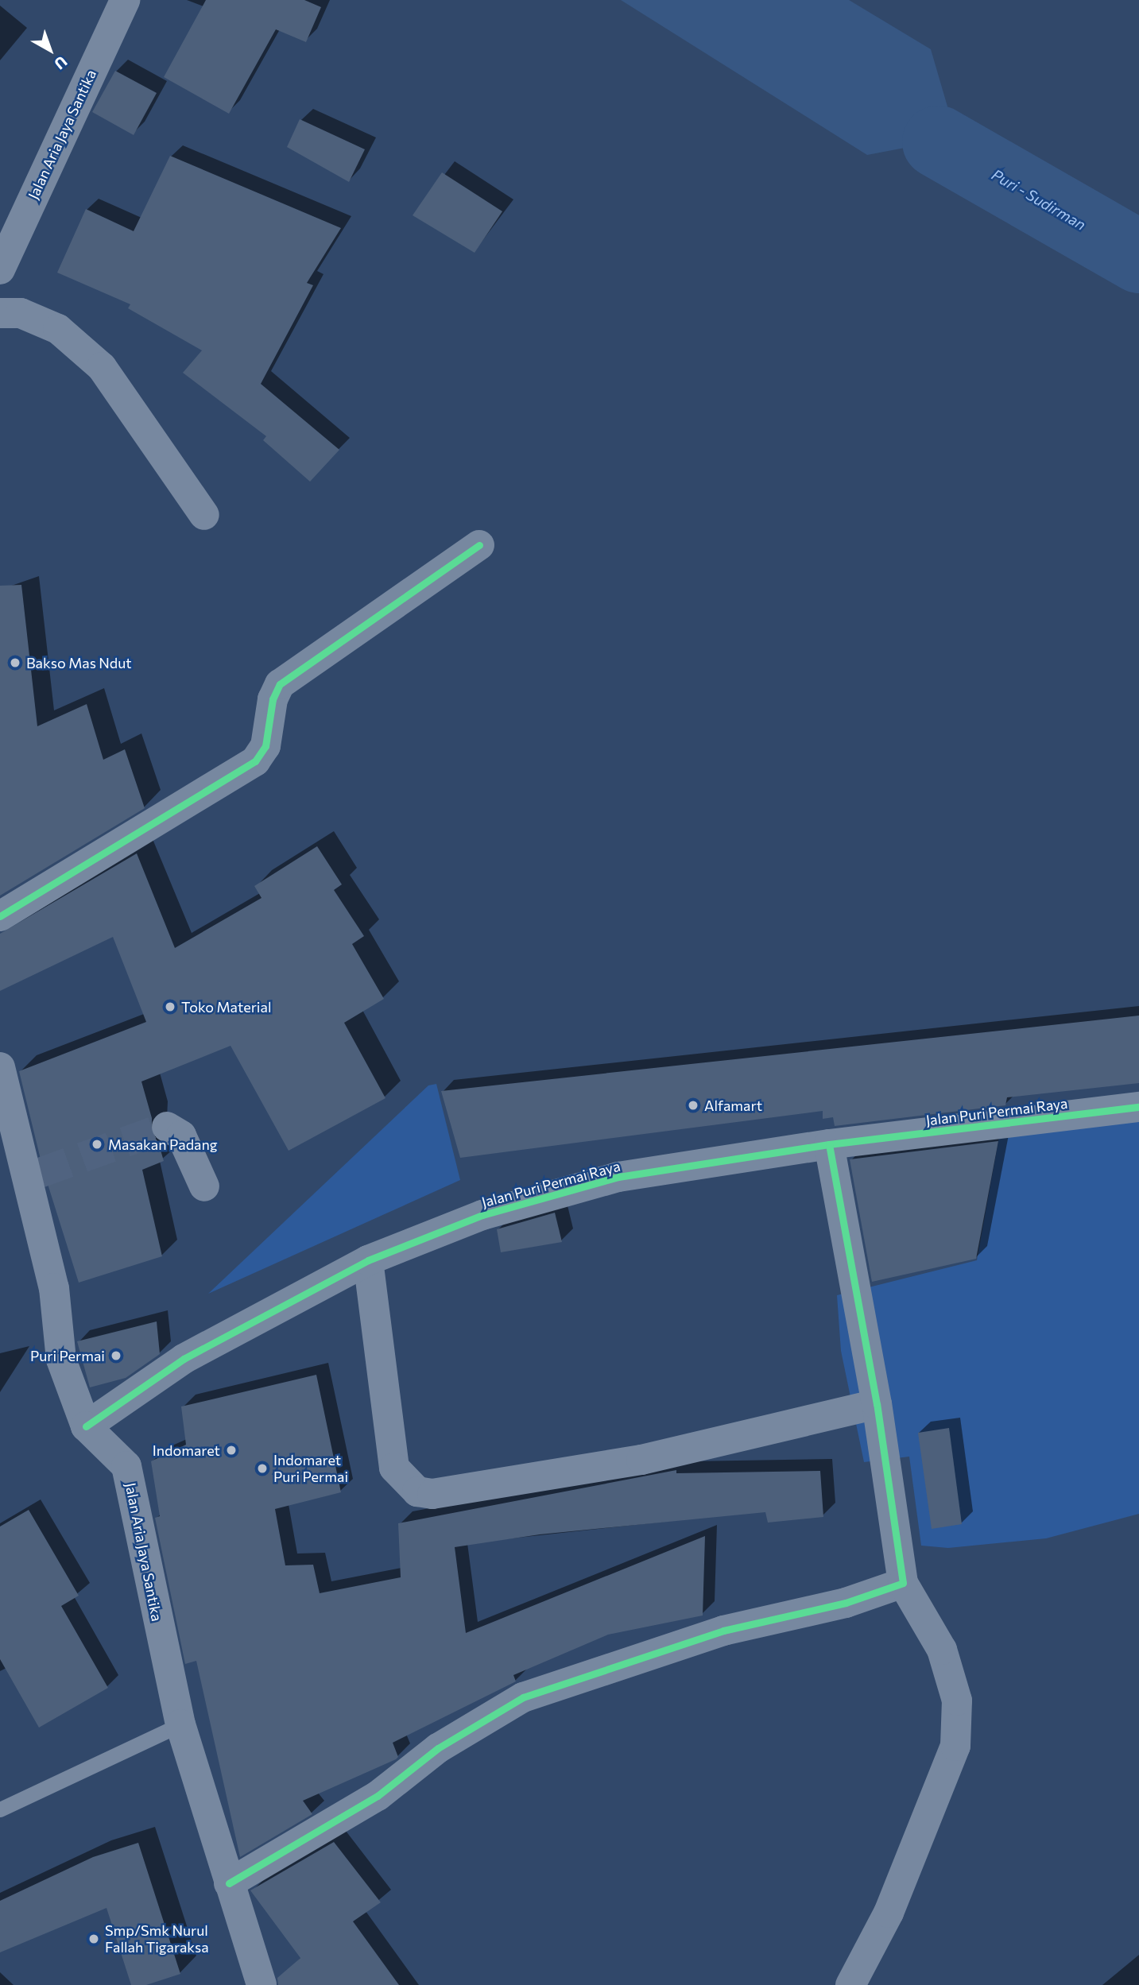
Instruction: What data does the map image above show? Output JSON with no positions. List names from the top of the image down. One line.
{"streets":{"street":["Jalan Aria Jaya Santika","Jalan Puri Permai Raya"]},"crossings":[["Jalan Aria Jaya Santika","Jalan Puri Permai Raya"]],"water":["Puri - Sudirman"],"places":["Bakso Mas Ndut","Toko Material","Alfamart","Masakan Padang","Puri Permai","Indomaret","Indomaret Puri Permai","Smp/Smk Nurul Fallah Tigaraksa"],"north":"bottom right"}
